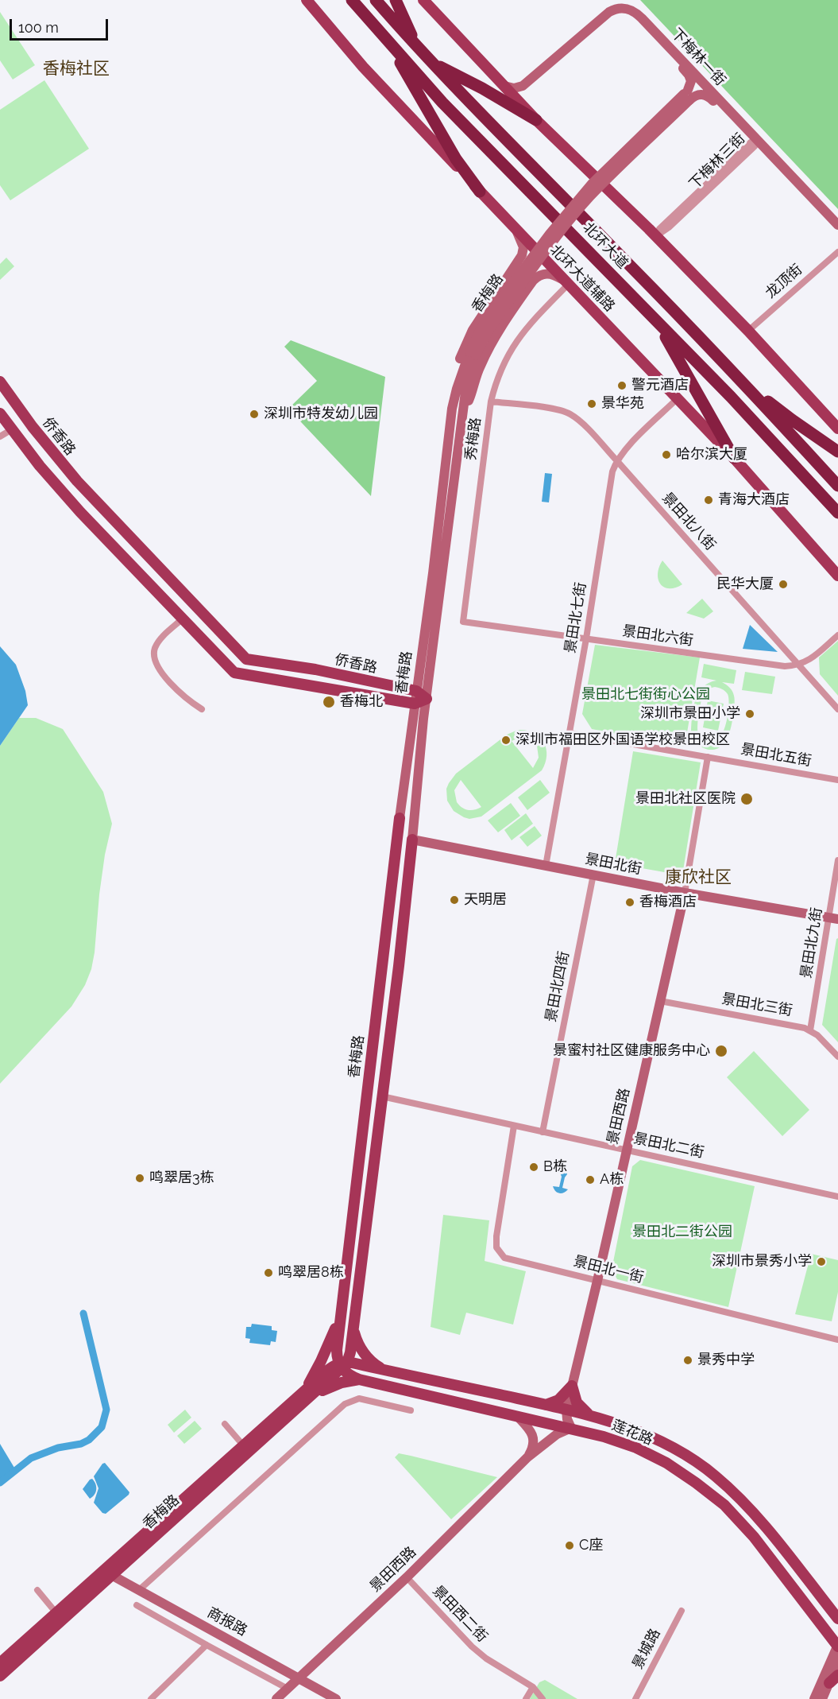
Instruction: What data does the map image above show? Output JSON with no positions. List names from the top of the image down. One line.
{"streets":{"highway":["北环大道"],"main road":["北环大道辅路","香梅路","侨香路","莲花路"],"street":["下梅林一街","下梅林三街","龙顶街","秀梅路","景田北八街","景田北七街","景田北六街","景田北五街","景田北街","景田北九街","景田北四街","景田北三街","景田西路","景田北二街","景田北一街","景田西二街","商报路","景城路"]},"crossings":[["下梅林一街","下梅林三街"],["下梅林一街","香梅路"],["北环大道辅路","秀梅路"],["北环大道辅路","景田北七街"],["香梅路","侨香路"],["香梅路","景田北街"],["香梅路","景田北二街"],["香梅路","莲花路"],["香梅路","商报路"],["秀梅路","景田北八街"],["秀梅路","景田北六街"],["景田北八街","景田北七街"],["景田北八街","景田北六街"],["景田北七街","景田北六街"],["景田北七街","景田北五街"],["景田北七街","景田北街"],["景田北五街","景田西路"],["景田北街","景田北九街"],["景田北街","景田北四街"],["景田北街","景田西路"],["景田北九街","景田北三街"],["景田北四街","景田北二街"],["景田北三街","景田西路"],["景田西路","景田北二街"],["景田西路","景田北一街"],["景田西路","莲花路"],["景田西路","景田西二街"],["景田西路","商报路"],["景田北二街","景田北一街"]],"districts":["香梅社区","康欣社区"],"parks":["景田北七街街心公园","景田北二街公园"],"places":["警元酒店","景华苑","深圳市特发幼儿园","哈尔滨大厦","青海大酒店","民华大厦","香梅北","深圳市景田小学","深圳市福田区外国语学校景田校区","景田北社区医院","天明居","香梅酒店","景蜜村社区健康服务中心","B栋","鸣翠居3栋","A栋","深圳市景秀小学","鸣翠居8栋","景秀中学","C座"],"scale_bar":"100 m"}
